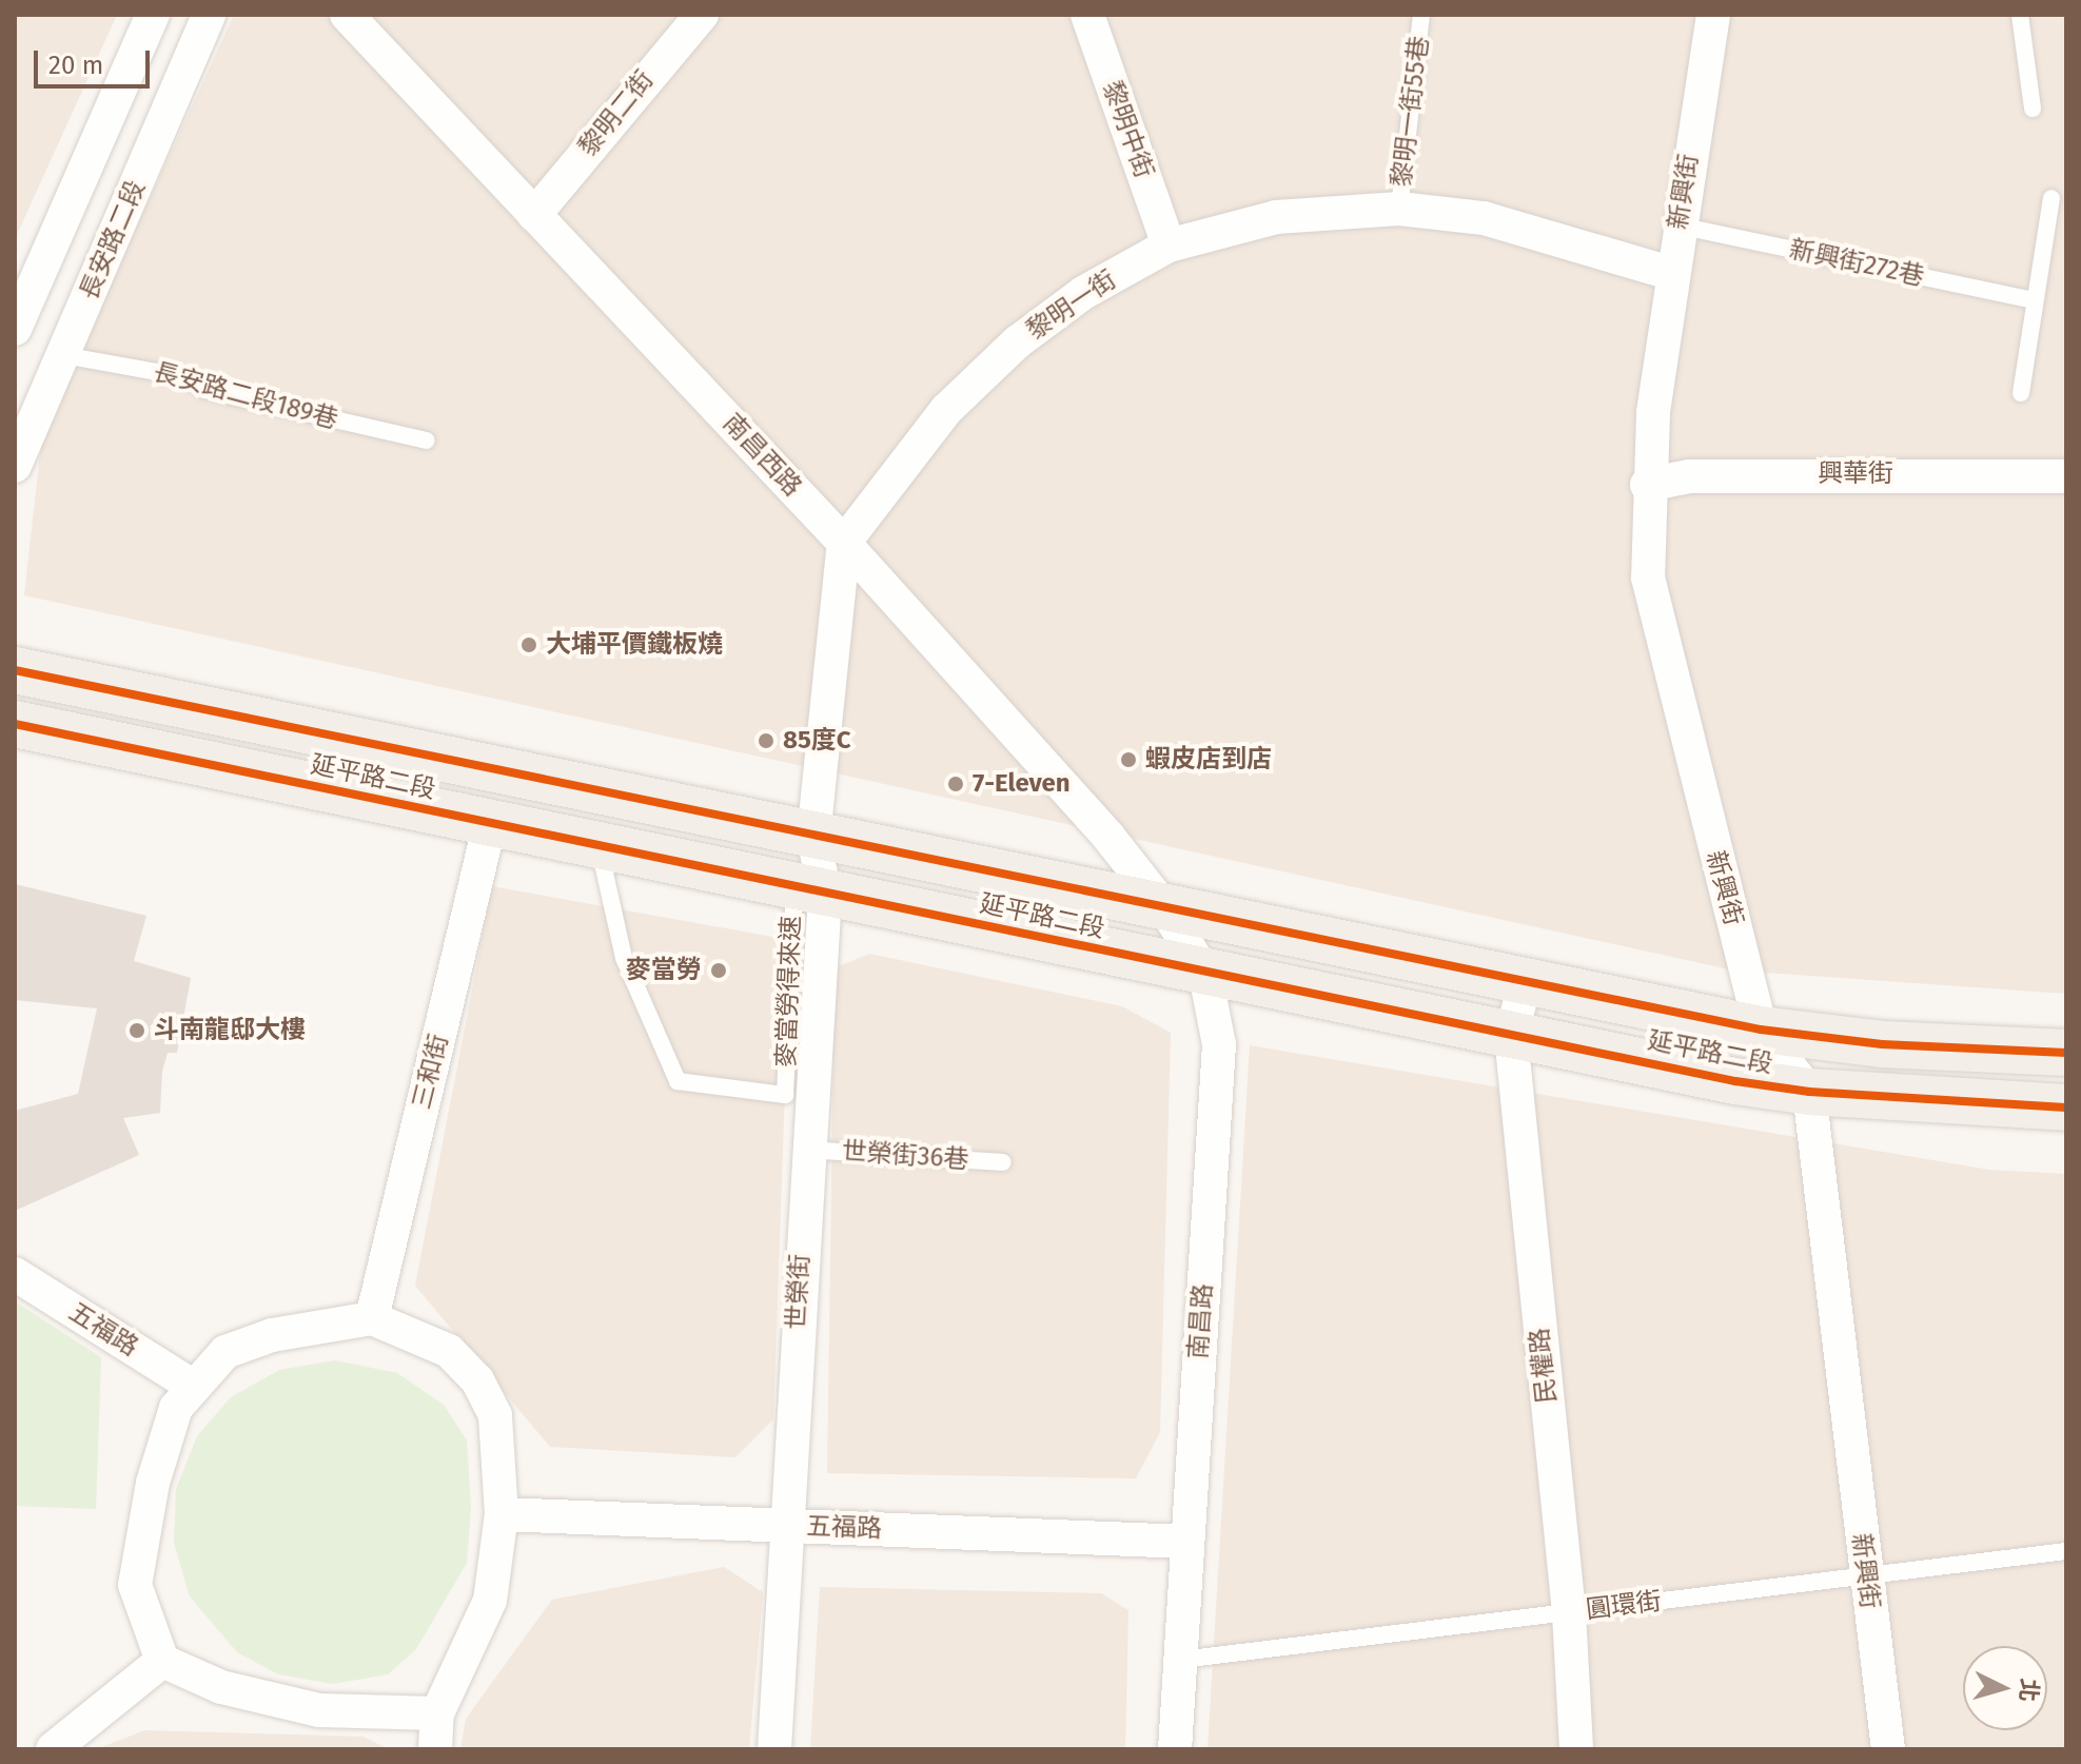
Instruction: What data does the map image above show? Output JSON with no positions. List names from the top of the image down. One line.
{"streets":{"main road":["延平路二段"],"street":["黎明二街","黎明中街","新興街","長安路二段","黎明一街","南昌西路","興華街","三和街","世榮街","南昌路","五福路","民權路"],"lane":["黎明一街55巷","新興街272巷","長安路二段189巷","麥當勞得來速","世榮街36巷","圓環街"]},"crossings":[["黎明一街55巷","黎明一街"],["黎明二街","南昌西路"],["黎明中街","黎明一街"],["新興街","新興街272巷"],["新興街","黎明一街"],["新興街","興華街"],["新興街","延平路二段"],["新興街","圓環街"],["長安路二段","長安路二段189巷"],["黎明一街","南昌西路"],["南昌西路","延平路二段"],["南昌西路","南昌路"],["延平路二段","麥當勞得來速"],["延平路二段","三和街"],["延平路二段","世榮街"],["延平路二段","南昌路"],["延平路二段","民權路"],["麥當勞得來速","世榮街"],["世榮街36巷","世榮街"],["世榮街","五福路"],["南昌路","五福路"],["南昌路","圓環街"],["民權路","圓環街"]],"places":["大埔平價鐵板燒","85度C","蝦皮店到店","7-Eleven","麥當勞","斗南龍邸大樓"],"scale_bar":"20 m","north":"right"}
